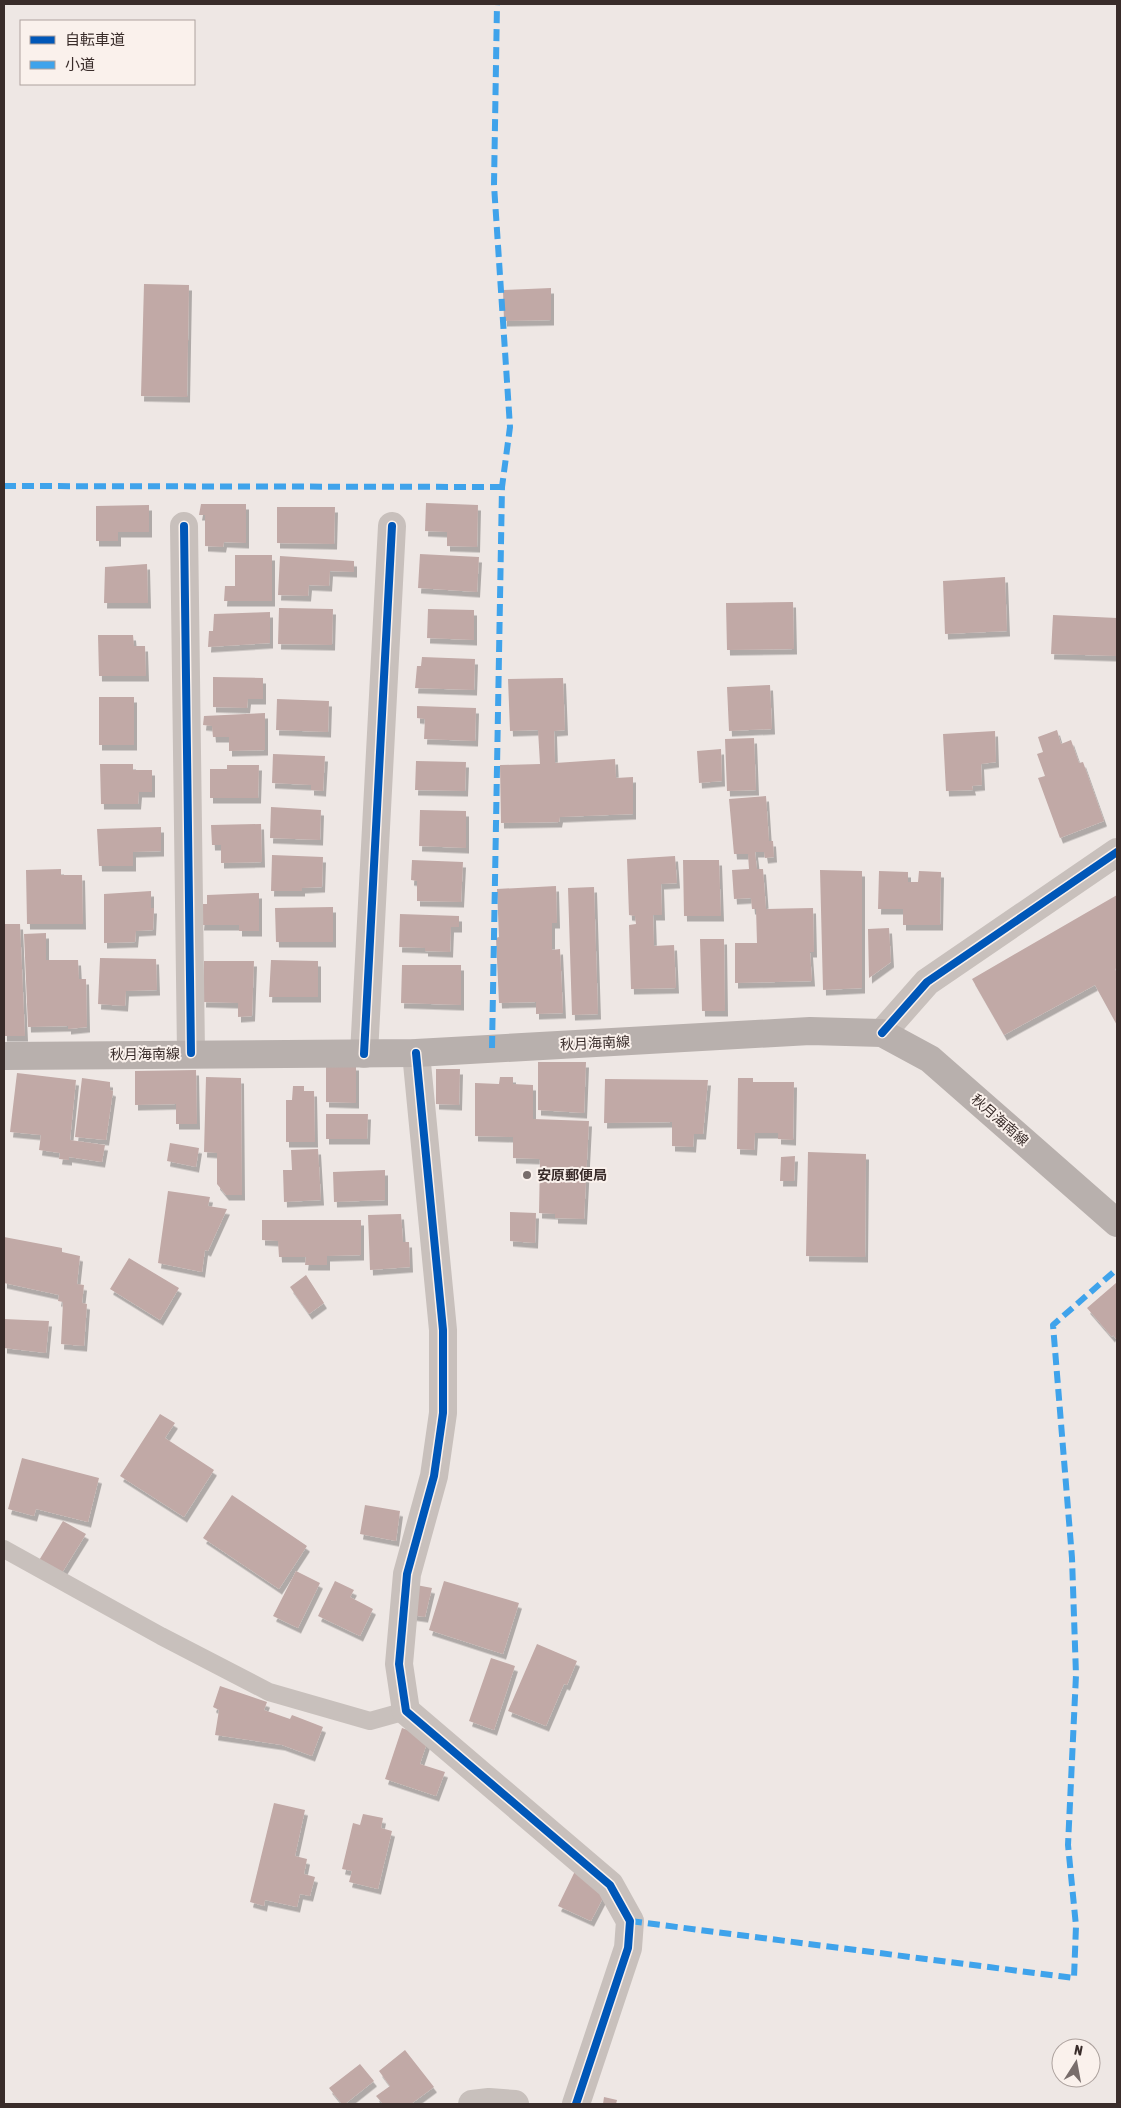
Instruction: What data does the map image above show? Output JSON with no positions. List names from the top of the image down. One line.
{"streets":{"main road":["秋月海南線"]},"places":["安原郵便局"],"legend":["自転車道","小道"],"north":"top"}
